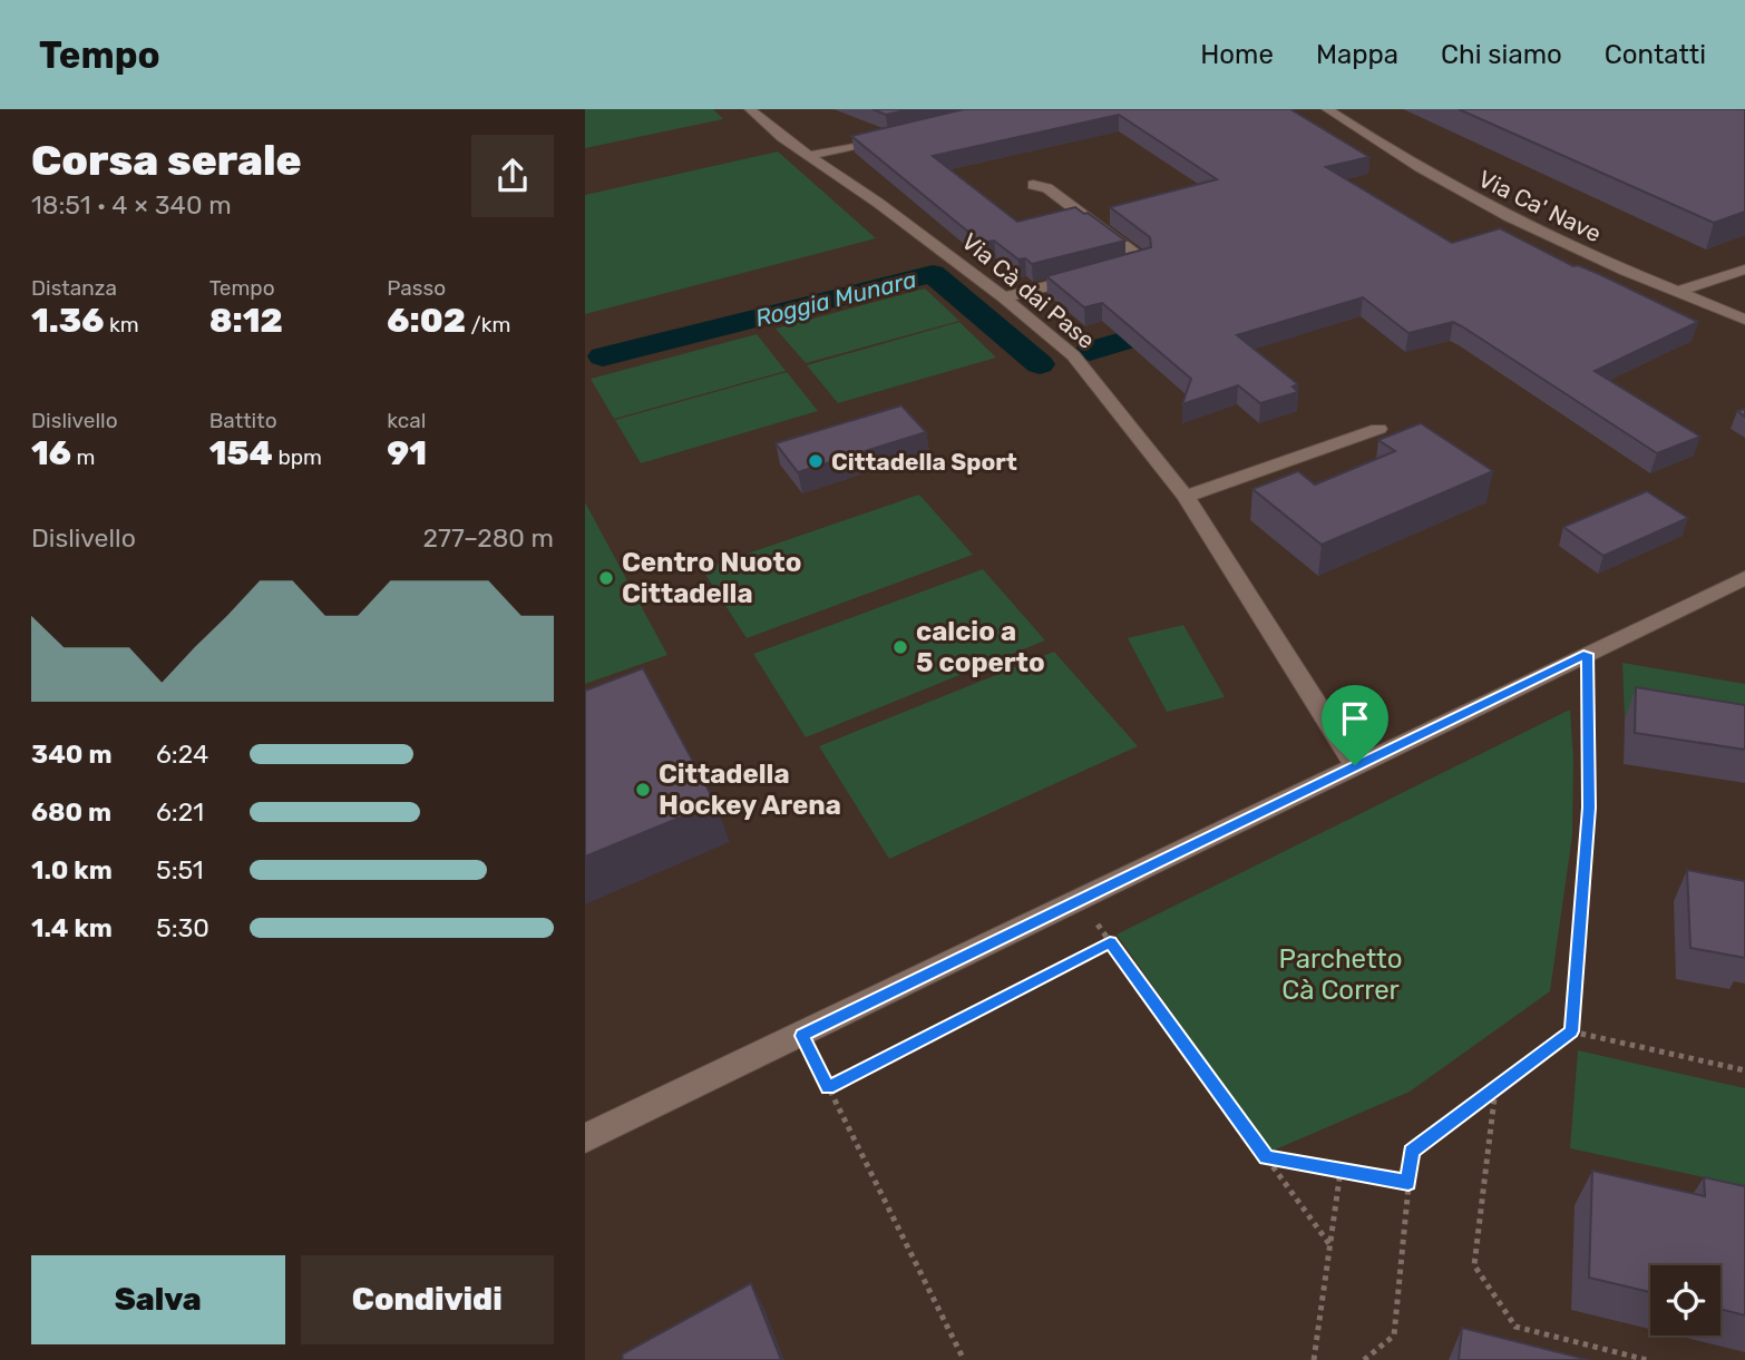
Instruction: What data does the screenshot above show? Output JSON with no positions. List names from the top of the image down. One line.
{"streets":{"street":["Via Ca' Nave","Via Cà dai Pase"]},"water":["Roggia Munara"],"parks":["Parchetto Cà Correr"],"places":["Cittadella Sport","Centro Nuoto Cittadella","calcio a 5 coperto","Cittadella Hockey Arena"],"page":{"header":"Tempo","nav":["Home","Mappa","Chi siamo","Contatti"],"heading":["Corsa serale","18:51 · 4 × 340 m"],"stats":[["Distanza","1.36 km"],["Tempo","8:12"],["Passo","6:02 /km"],["Dislivello","16 m"],["Battito","154 bpm"],["kcal","91"]],"chart":["Dislivello","277–280 m"],"list":[{"name":"340 m","note":"6:24"},{"name":"680 m","note":"6:21"},{"name":"1.0 km","note":"5:51"},{"name":"1.4 km","note":"5:30"}],"buttons":["Salva","Condividi"]}}
